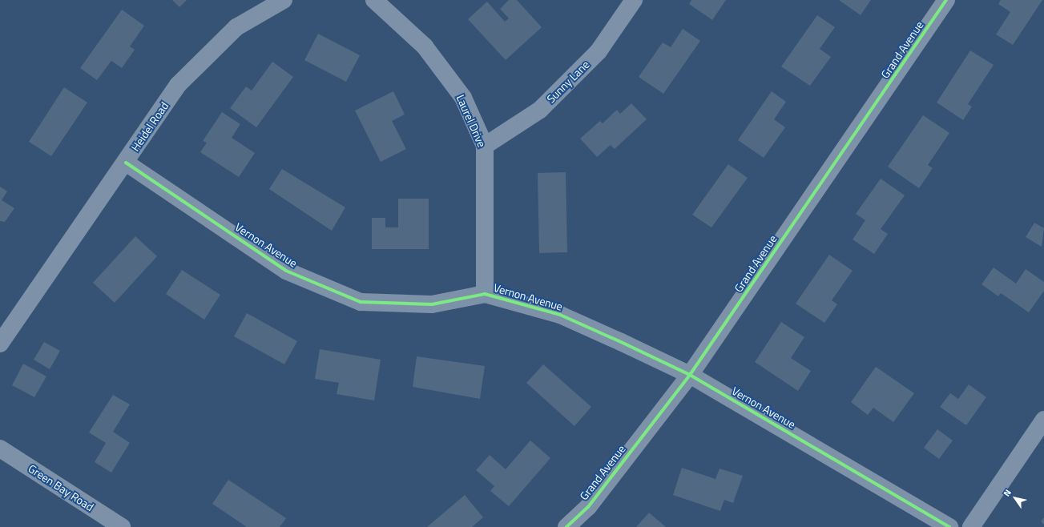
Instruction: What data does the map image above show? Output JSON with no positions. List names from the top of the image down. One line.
{"streets":{"street":["Grand Avenue","Sunny Lane","Laurel Drive","Heidel Road","Vernon Avenue","Green Bay Road"]},"crossings":[["Grand Avenue","Vernon Avenue"],["Sunny Lane","Laurel Drive"],["Laurel Drive","Vernon Avenue"],["Heidel Road","Vernon Avenue"]],"north":"top left"}
